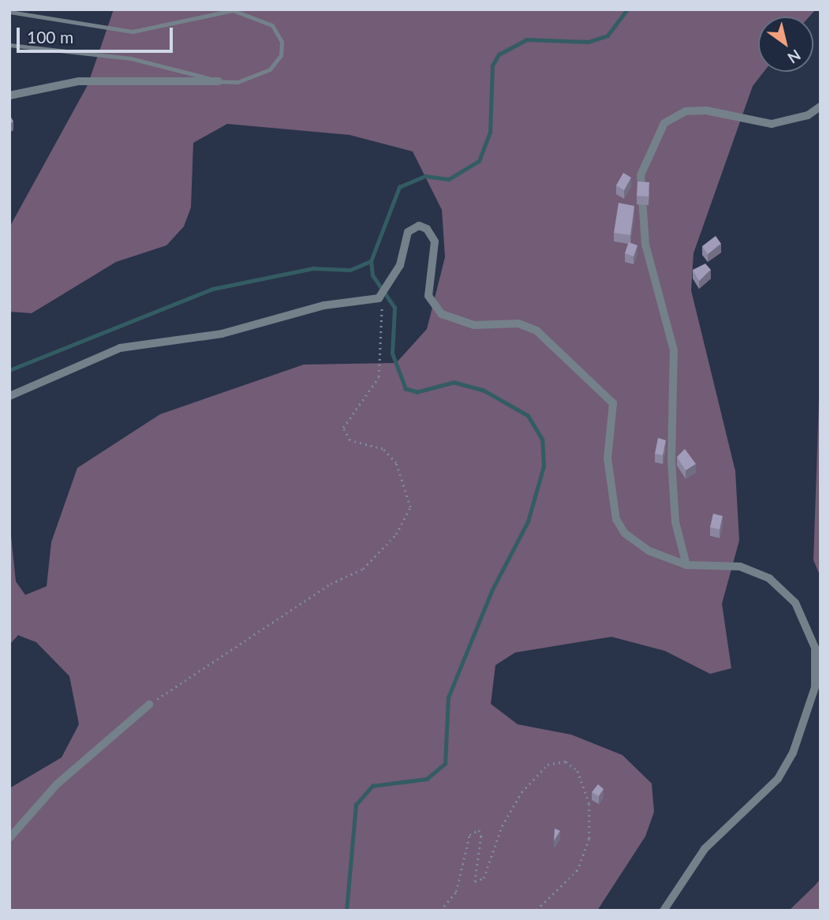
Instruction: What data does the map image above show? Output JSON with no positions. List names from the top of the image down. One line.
{"scale_bar":"100 m","north":"bottom right"}
